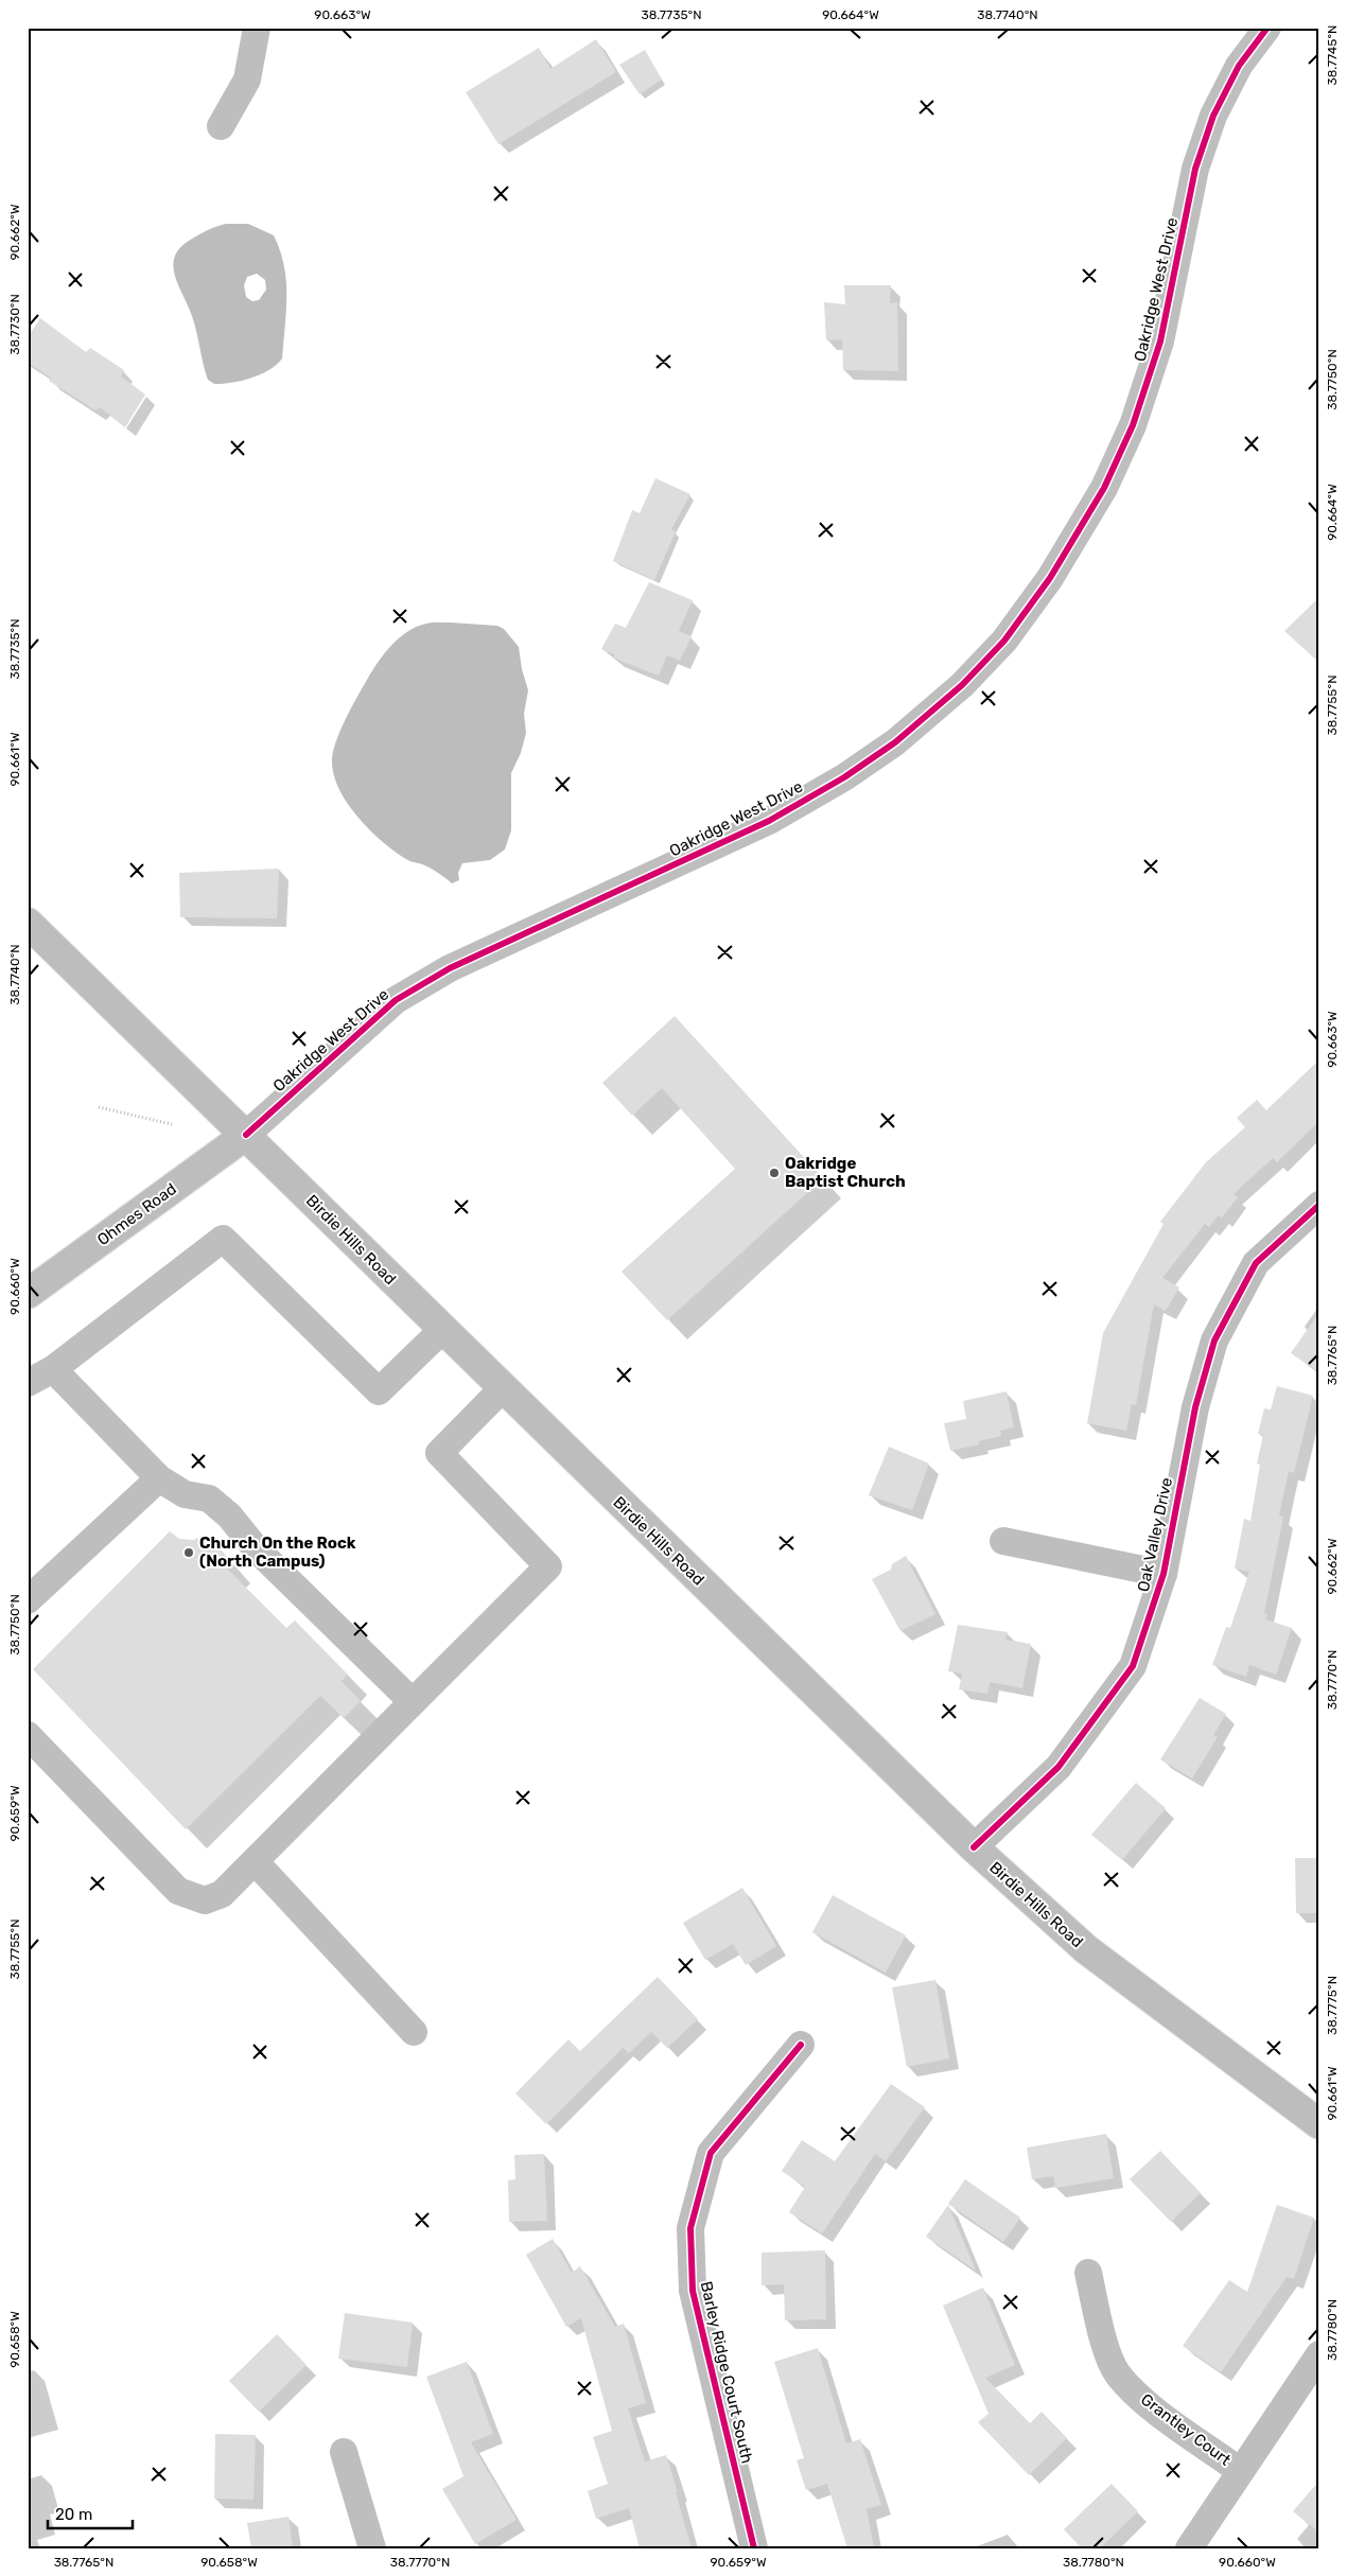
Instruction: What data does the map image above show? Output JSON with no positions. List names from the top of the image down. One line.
{"streets":{"main road":["Ohmes Road","Birdie Hills Road"],"street":["Oakridge West Drive","Oak Valley Drive","Barley Ridge Court South","Grantley Court"]},"crossings":[["Oakridge West Drive","Ohmes Road"],["Oakridge West Drive","Birdie Hills Road"],["Ohmes Road","Birdie Hills Road"],["Birdie Hills Road","Oak Valley Drive"]],"places":["Oakridge Baptist Church","Church On the Rock (North Campus)"],"scale_bar":"20 m","coordinates":["90.663°W","38.7735°N","90.664°W","38.7740°N","38.7745°N","90.662°W","38.7730°N","38.7750°N","38.7755°N","90.661°W","90.660°W","38.7765°N","38.7770°N","90.659°W","38.7775°N","38.7780°N","90.658°W"]}
